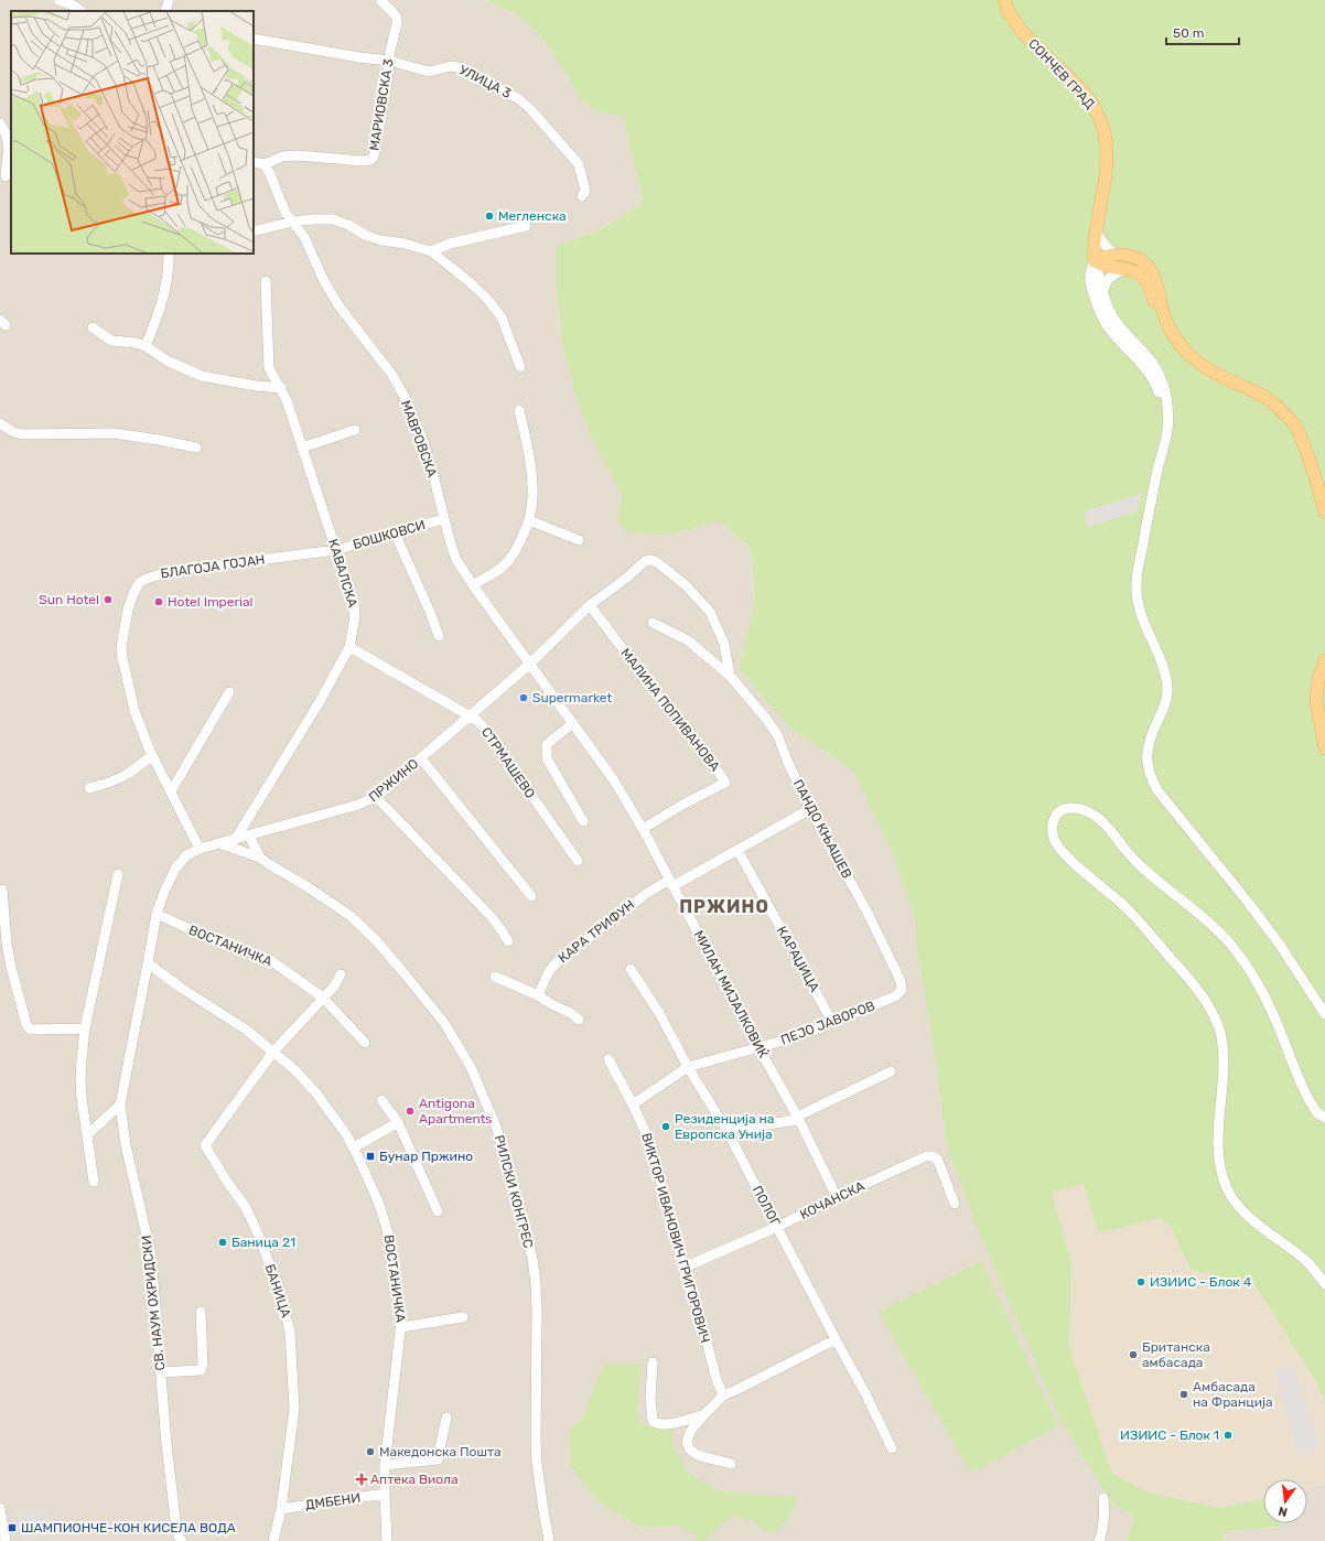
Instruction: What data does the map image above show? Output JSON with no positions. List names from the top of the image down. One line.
{"streets":{"main road":["СОНЧЕВ ГРАД"],"street":["УЛИЦА 3","МАРИОВСКА 3","МАВРОВСКА","БОШКОВСИ","БЛАГОЈА ГОЈАН","КАВАЛСКА","МАЛИНА ПОПИВАНОВА","СТРМАШЕВО","ПРЖИНО","ПАНДО КЊАШЕВ","КАРА ТРИФУН","ВОСТАНИЧКА","КАРАЏИЦА","МИЛАН МИЈАЛКОВИЌ","ПЕЈО ЈАВОРОВ","РИЛСКИ КОНГРЕС","КОЧАНСКА","ПОЛОГ","ВИКТОР ИВАНОВИЧ ГРИГОРОВИЧ","БАНИЦА","СВ. НАУМ ОХРИДСКИ","ДМБЕНИ"]},"crossings":[["УЛИЦА 3","МАРИОВСКА 3"],["МАРИОВСКА 3","МАВРОВСКА"],["МАВРОВСКА","БОШКОВСИ"],["МАВРОВСКА","ПРЖИНО"],["МАВРОВСКА","МИЛАН МИЈАЛКОВИЌ"],["БОШКОВСИ","БЛАГОЈА ГОЈАН"],["БОШКОВСИ","КАВАЛСКА"],["БЛАГОЈА ГОЈАН","КАВАЛСКА"],["БЛАГОЈА ГОЈАН","ПРЖИНО"],["КАВАЛСКА","СТРМАШЕВО"],["КАВАЛСКА","ПРЖИНО"],["МАЛИНА ПОПИВАНОВА","ПРЖИНО"],["МАЛИНА ПОПИВАНОВА","МИЛАН МИЈАЛКОВИЌ"],["СТРМАШЕВО","ПРЖИНО"],["ПРЖИНО","ПАНДО КЊАШЕВ"],["ПРЖИНО","ВОСТАНИЧКА"],["ПРЖИНО","МИЛАН МИЈАЛКОВИЌ"],["ПРЖИНО","РИЛСКИ КОНГРЕС"],["ПРЖИНО","СВ. НАУМ ОХРИДСКИ"],["ПАНДО КЊАШЕВ","КАРА ТРИФУН"],["ПАНДО КЊАШЕВ","ПЕЈО ЈАВОРОВ"],["КАРА ТРИФУН","КАРАЏИЦА"],["КАРА ТРИФУН","МИЛАН МИЈАЛКОВИЌ"],["ВОСТАНИЧКА","БАНИЦА"],["ВОСТАНИЧКА","СВ. НАУМ ОХРИДСКИ"],["ВОСТАНИЧКА","ДМБЕНИ"],["КАРАЏИЦА","ПЕЈО ЈАВОРОВ"],["МИЛАН МИЈАЛКОВИЌ","ПЕЈО ЈАВОРОВ"],["МИЛАН МИЈАЛКОВИЌ","КОЧАНСКА"],["ПЕЈО ЈАВОРОВ","ПОЛОГ"],["ПЕЈО ЈАВОРОВ","ВИКТОР ИВАНОВИЧ ГРИГОРОВИЧ"],["КОЧАНСКА","ПОЛОГ"],["КОЧАНСКА","ВИКТОР ИВАНОВИЧ ГРИГОРОВИЧ"],["БАНИЦА","ДМБЕНИ"]],"districts":["ПРЖИНО"],"places":{"other":["Мегленска","Sun Hotel","Hotel Imperial","Supermarket","Antigona Apartments","Резиденција на Европска Унија","Баница 21","ИЗИИС - Блок 4","Британска амбасада","Амбасада на Франција","ИЗИИС - Блок 1","Македонска Пошта"],"transit":["Бунар Пржино","ШАМПИОНЧЕ-КОН КИСЕЛА ВОДА"],"health":["Аптека Виола"]},"scale_bar":"50 m","north":"bottom"}
